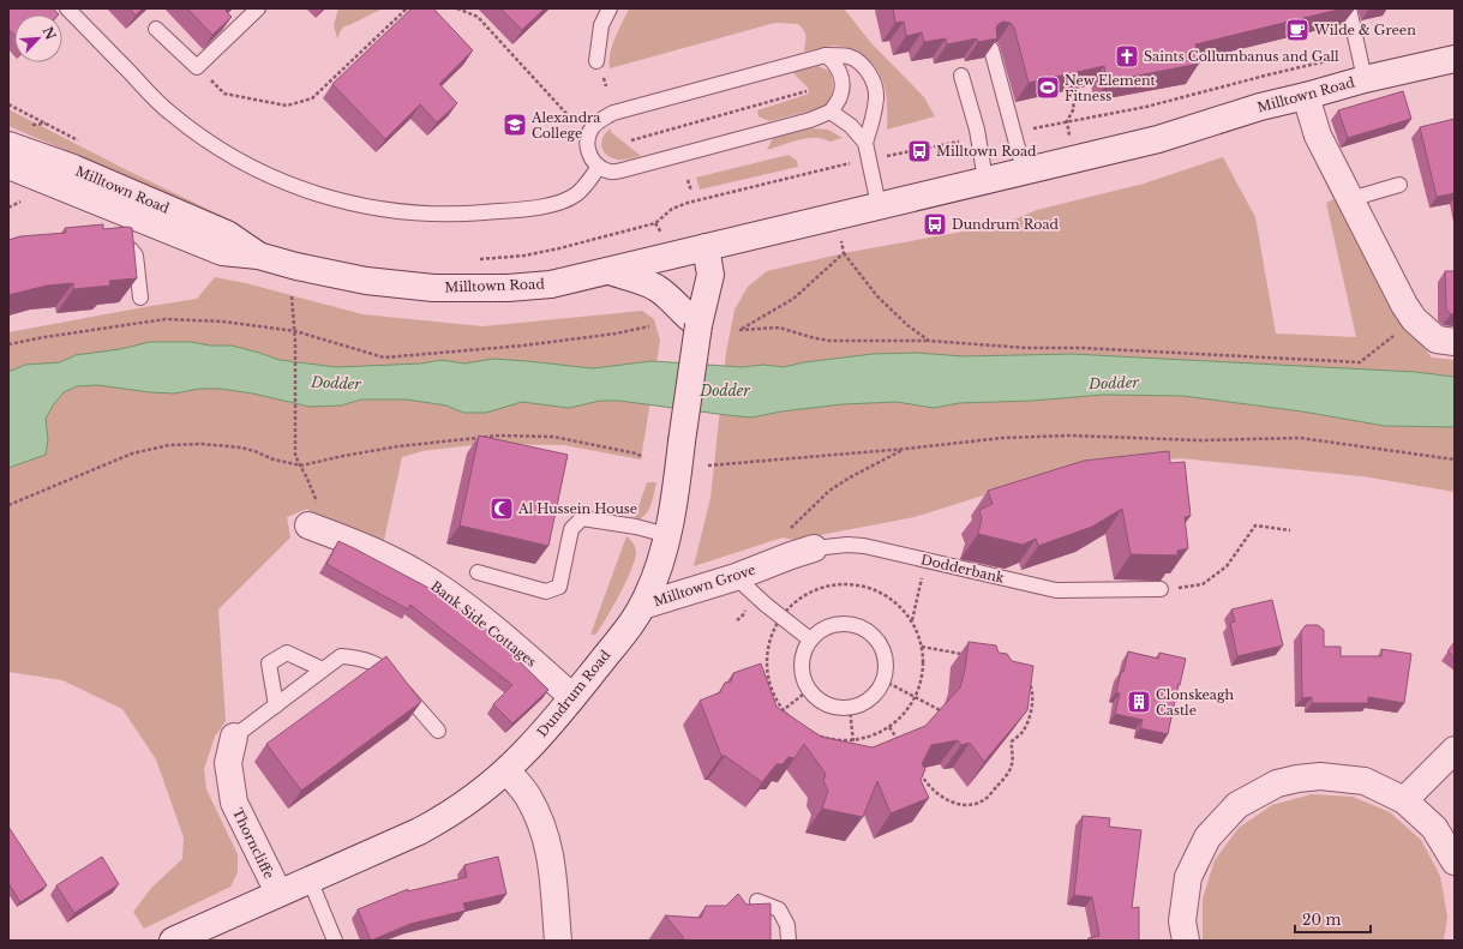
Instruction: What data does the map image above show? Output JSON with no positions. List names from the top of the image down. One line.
{"streets":{"main road":["Milltown Road","Dodderbank","Milltown Grove","Bank Side Cottages","Dundrum Road","Thorncliffe"]},"crossings":[["Milltown Road","Dundrum Road"],["Dodderbank","Milltown Grove"],["Milltown Grove","Dundrum Road"],["Bank Side Cottages","Dundrum Road"],["Dundrum Road","Thorncliffe"]],"water":["Dodder"],"places":{"cafe":["Wilde & Green"],"church":["Saints Collumbanus and Gall"],"sports":["New Element Fitness"],"school or university":["Alexandra College"],"bus stop":["Milltown Road","Dundrum Road"],"mosque":["Al Hussein House"],"building":["Clonskeagh Castle"]},"scale_bar":"20 m","north":"top right"}
